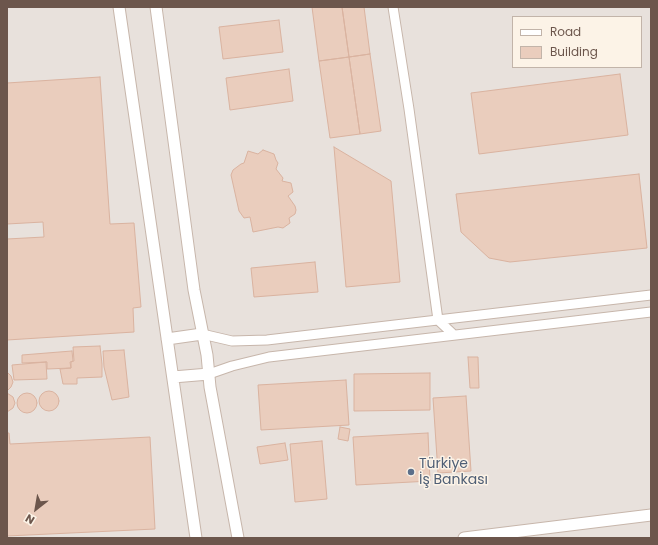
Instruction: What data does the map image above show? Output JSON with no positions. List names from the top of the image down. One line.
{"places":["Türkiye İş Bankası"],"legend":["Road","Building"],"north":"bottom left"}
